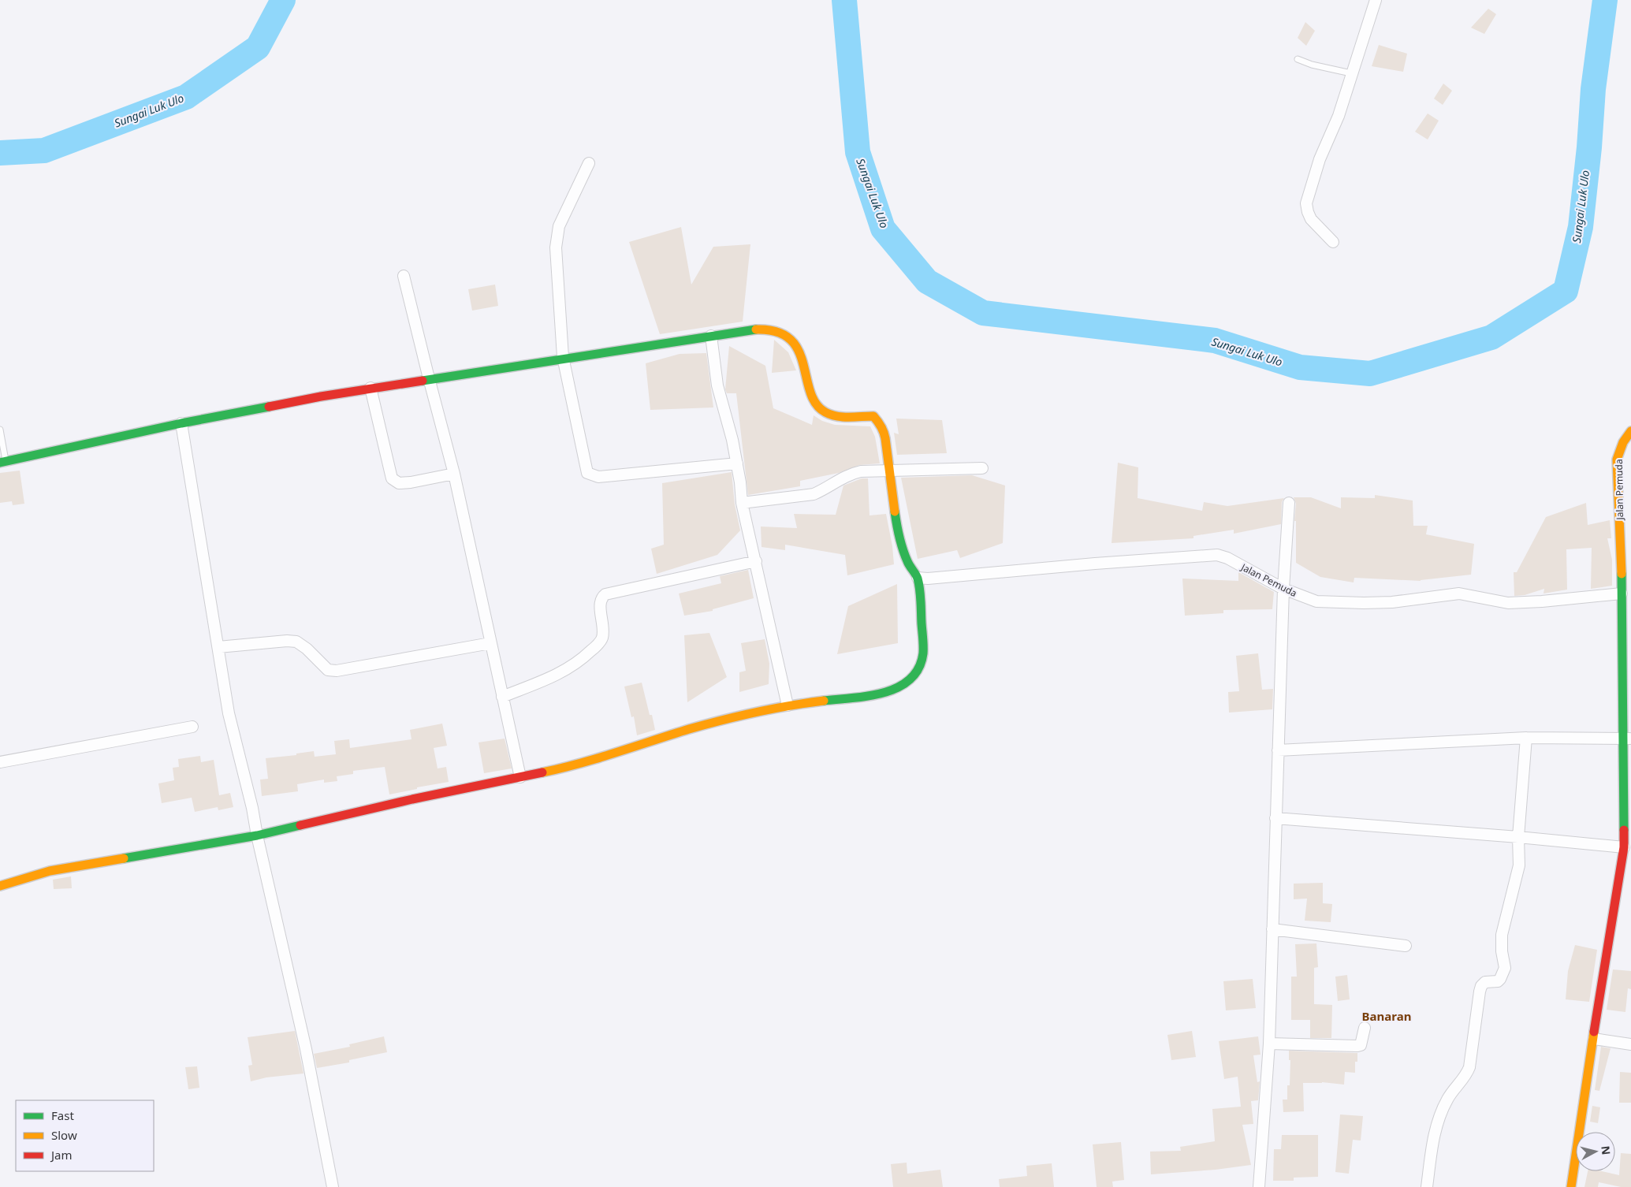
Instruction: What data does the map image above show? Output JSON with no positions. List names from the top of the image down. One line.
{"streets":{"street":["Jalan Pemuda"]},"districts":["Banaran"],"water":["Sungai Luk Ulo"],"legend":["Fast","Slow","Jam"],"north":"right"}
